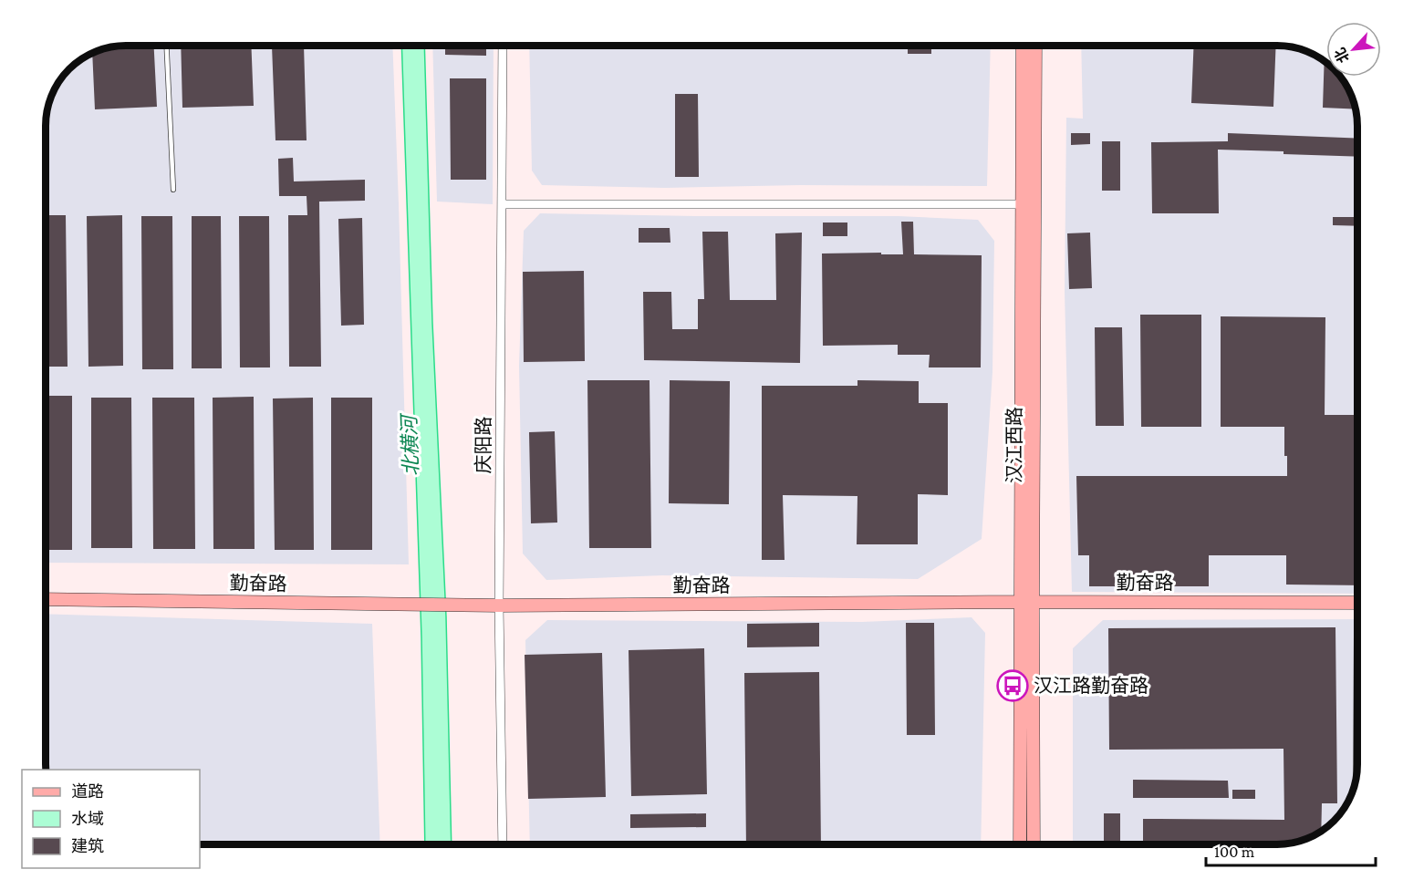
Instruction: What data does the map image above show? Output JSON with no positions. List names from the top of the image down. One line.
{"streets":{"street":["庆阳路","汉江西路","勤奋路"]},"crossings":[["庆阳路","勤奋路"],["汉江西路","勤奋路"]],"water":["北横河"],"places":{"bus stop":["汉江路勤奋路"]},"legend":["道路","水域","建筑"],"scale_bar":"100 m","north":"bottom left"}
